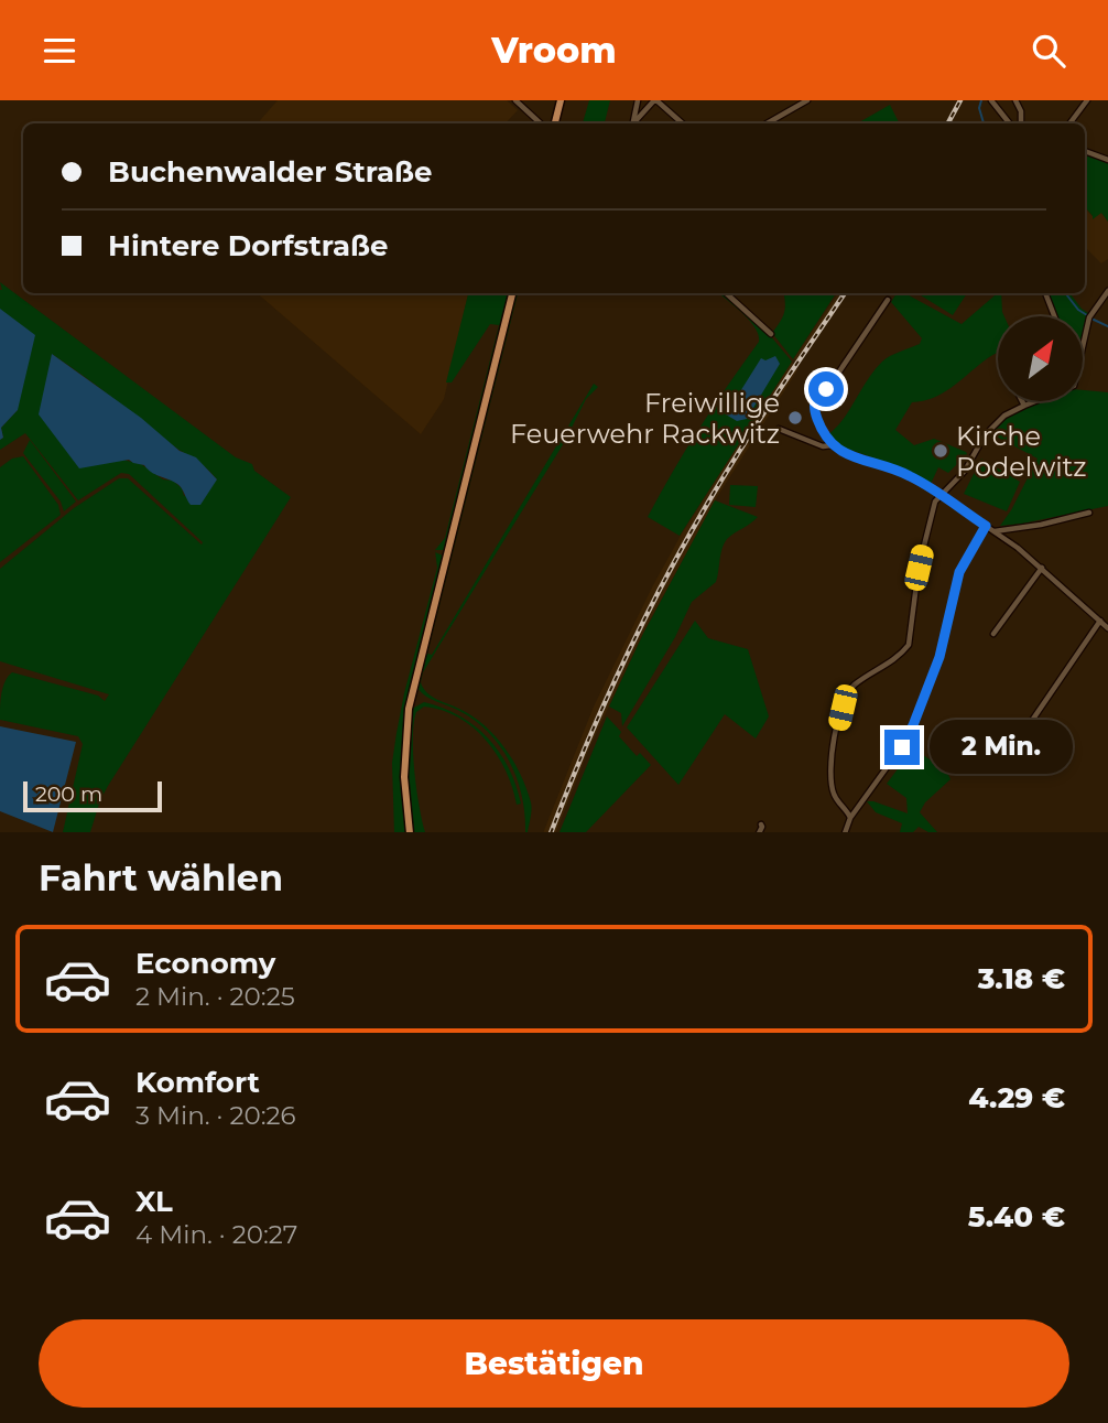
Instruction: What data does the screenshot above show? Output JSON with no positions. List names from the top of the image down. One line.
{"places":["Freiwillige Feuerwehr Rackwitz","Kirche Podelwitz"],"scale_bar":"200 m","north":"top right","page":{"header":"Vroom","banner":["Buchenwalder Straße","Hintere Dorfstraße"],"bubble":"2 Min.","scale":"200 m","heading":"Fahrt wählen","list":[{"name":"Economy","note":"2 Min. · 20:25","value":"3.18 €"},{"name":"Komfort","note":"3 Min. · 20:26","value":"4.29 €"},{"name":"XL","note":"4 Min. · 20:27","value":"5.40 €"}],"buttons":"Bestätigen"}}
